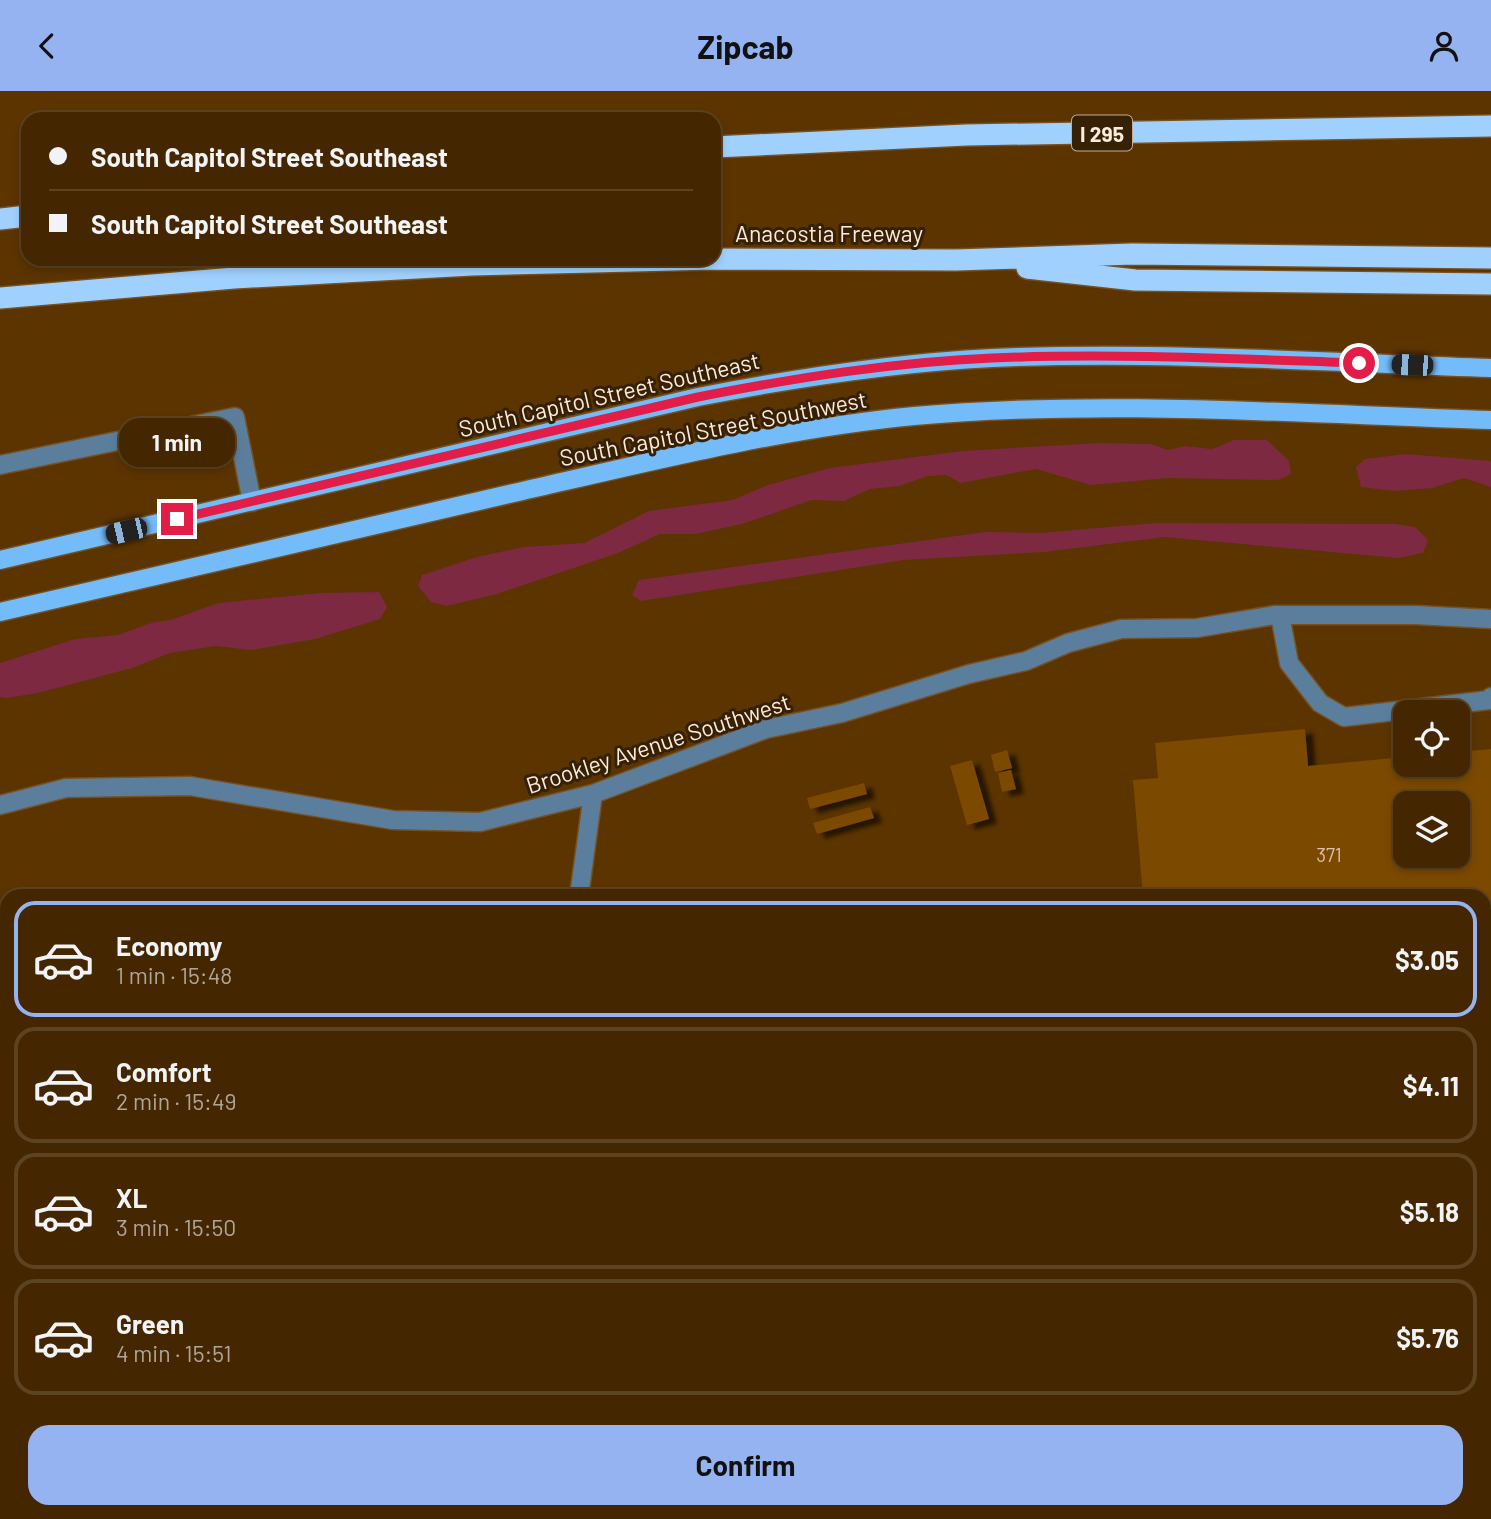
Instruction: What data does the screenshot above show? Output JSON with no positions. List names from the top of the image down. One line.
{"streets":{"highway":["I 295","Anacostia Freeway"],"main road":["South Capitol Street Southeast","South Capitol Street Southwest"],"street":["Brookley Avenue Southwest"]},"house_numbers":["371"],"page":{"header":"Zipcab","banner":["South Capitol Street Southeast","South Capitol Street Southeast"],"bubble":"1 min","list":[{"name":"Economy","note":"1 min · 15:48","value":"$3.05"},{"name":"Comfort","note":"2 min · 15:49","value":"$4.11"},{"name":"XL","note":"3 min · 15:50","value":"$5.18"},{"name":"Green","note":"4 min · 15:51","value":"$5.76"}],"buttons":"Confirm"}}
